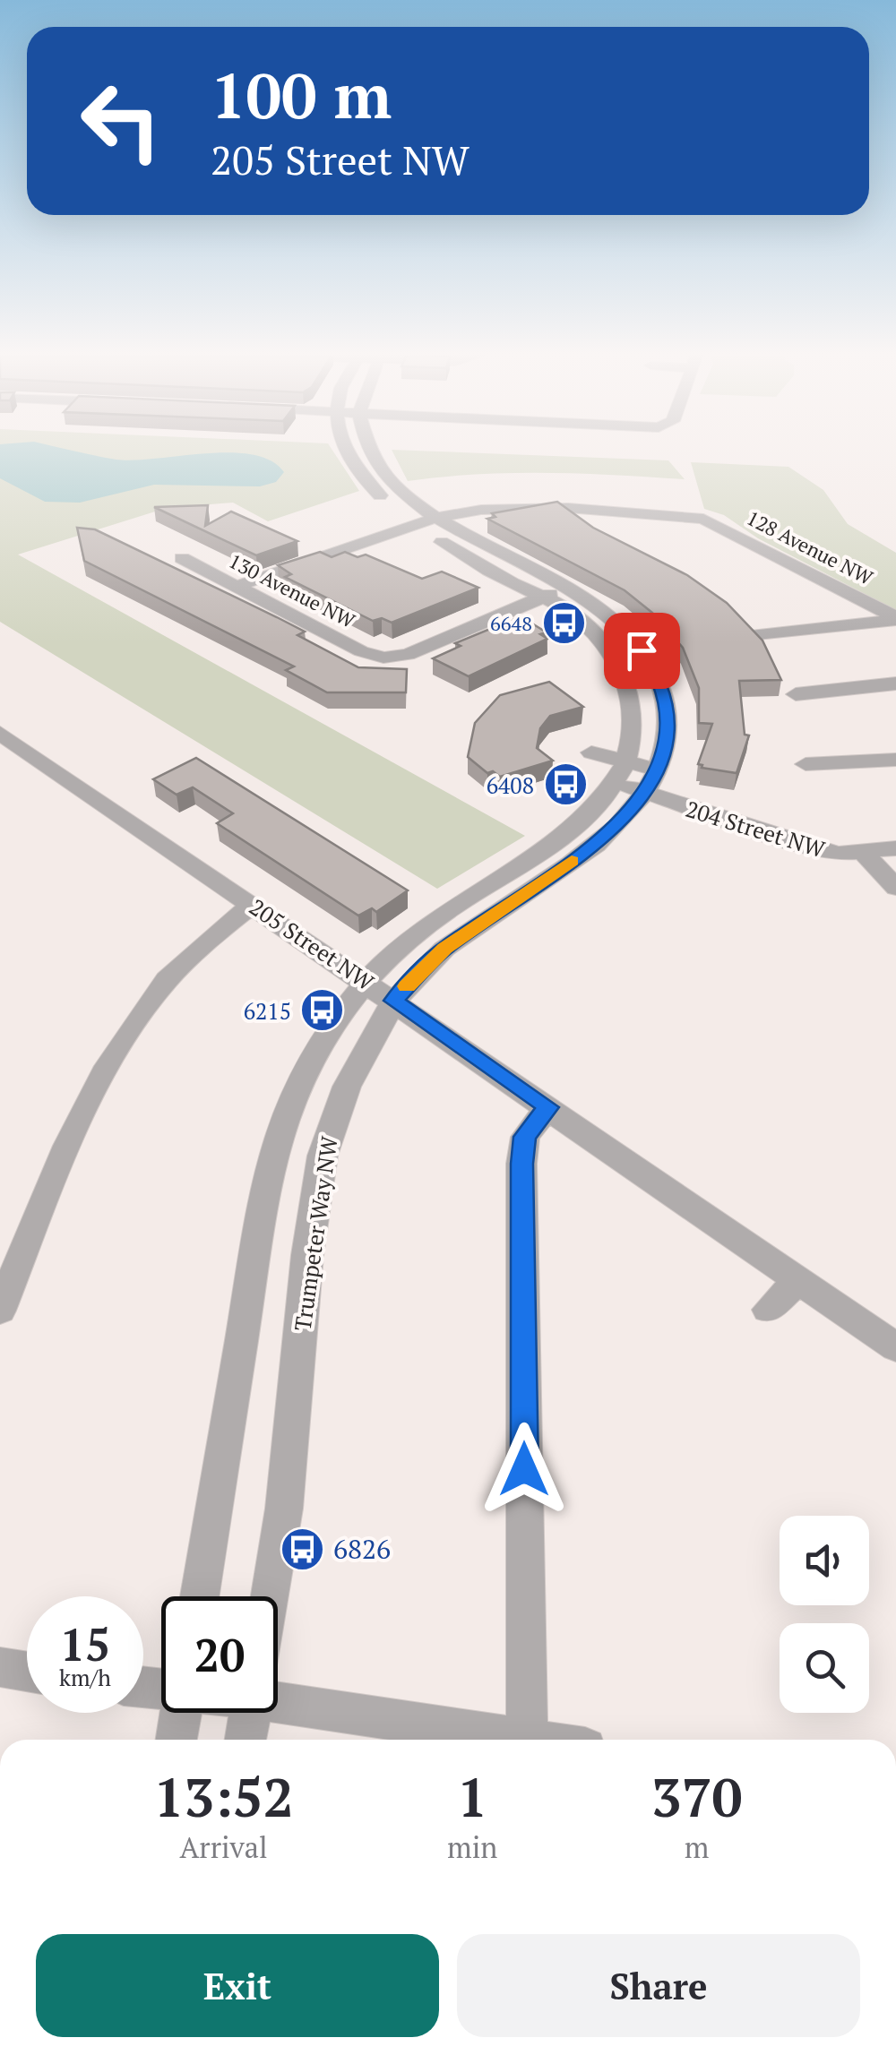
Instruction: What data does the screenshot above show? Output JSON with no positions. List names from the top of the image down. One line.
{"streets":{"street":["128 Avenue NW","130 Avenue NW","204 Street NW","205 Street NW","Trumpeter Way NW"]},"crossings":[["128 Avenue NW","Trumpeter Way NW"],["130 Avenue NW","Trumpeter Way NW"],["204 Street NW","Trumpeter Way NW"],["205 Street NW","Trumpeter Way NW"]],"places":{"bus stop":["6648","6408","6215","6826"]},"page":{"turn":["100 m","205 Street NW"],"speed":"15 km/h","limit":"20","eta":["13:52","Arrival","1","min","370","m"],"buttons":["Exit","Share"]}}
